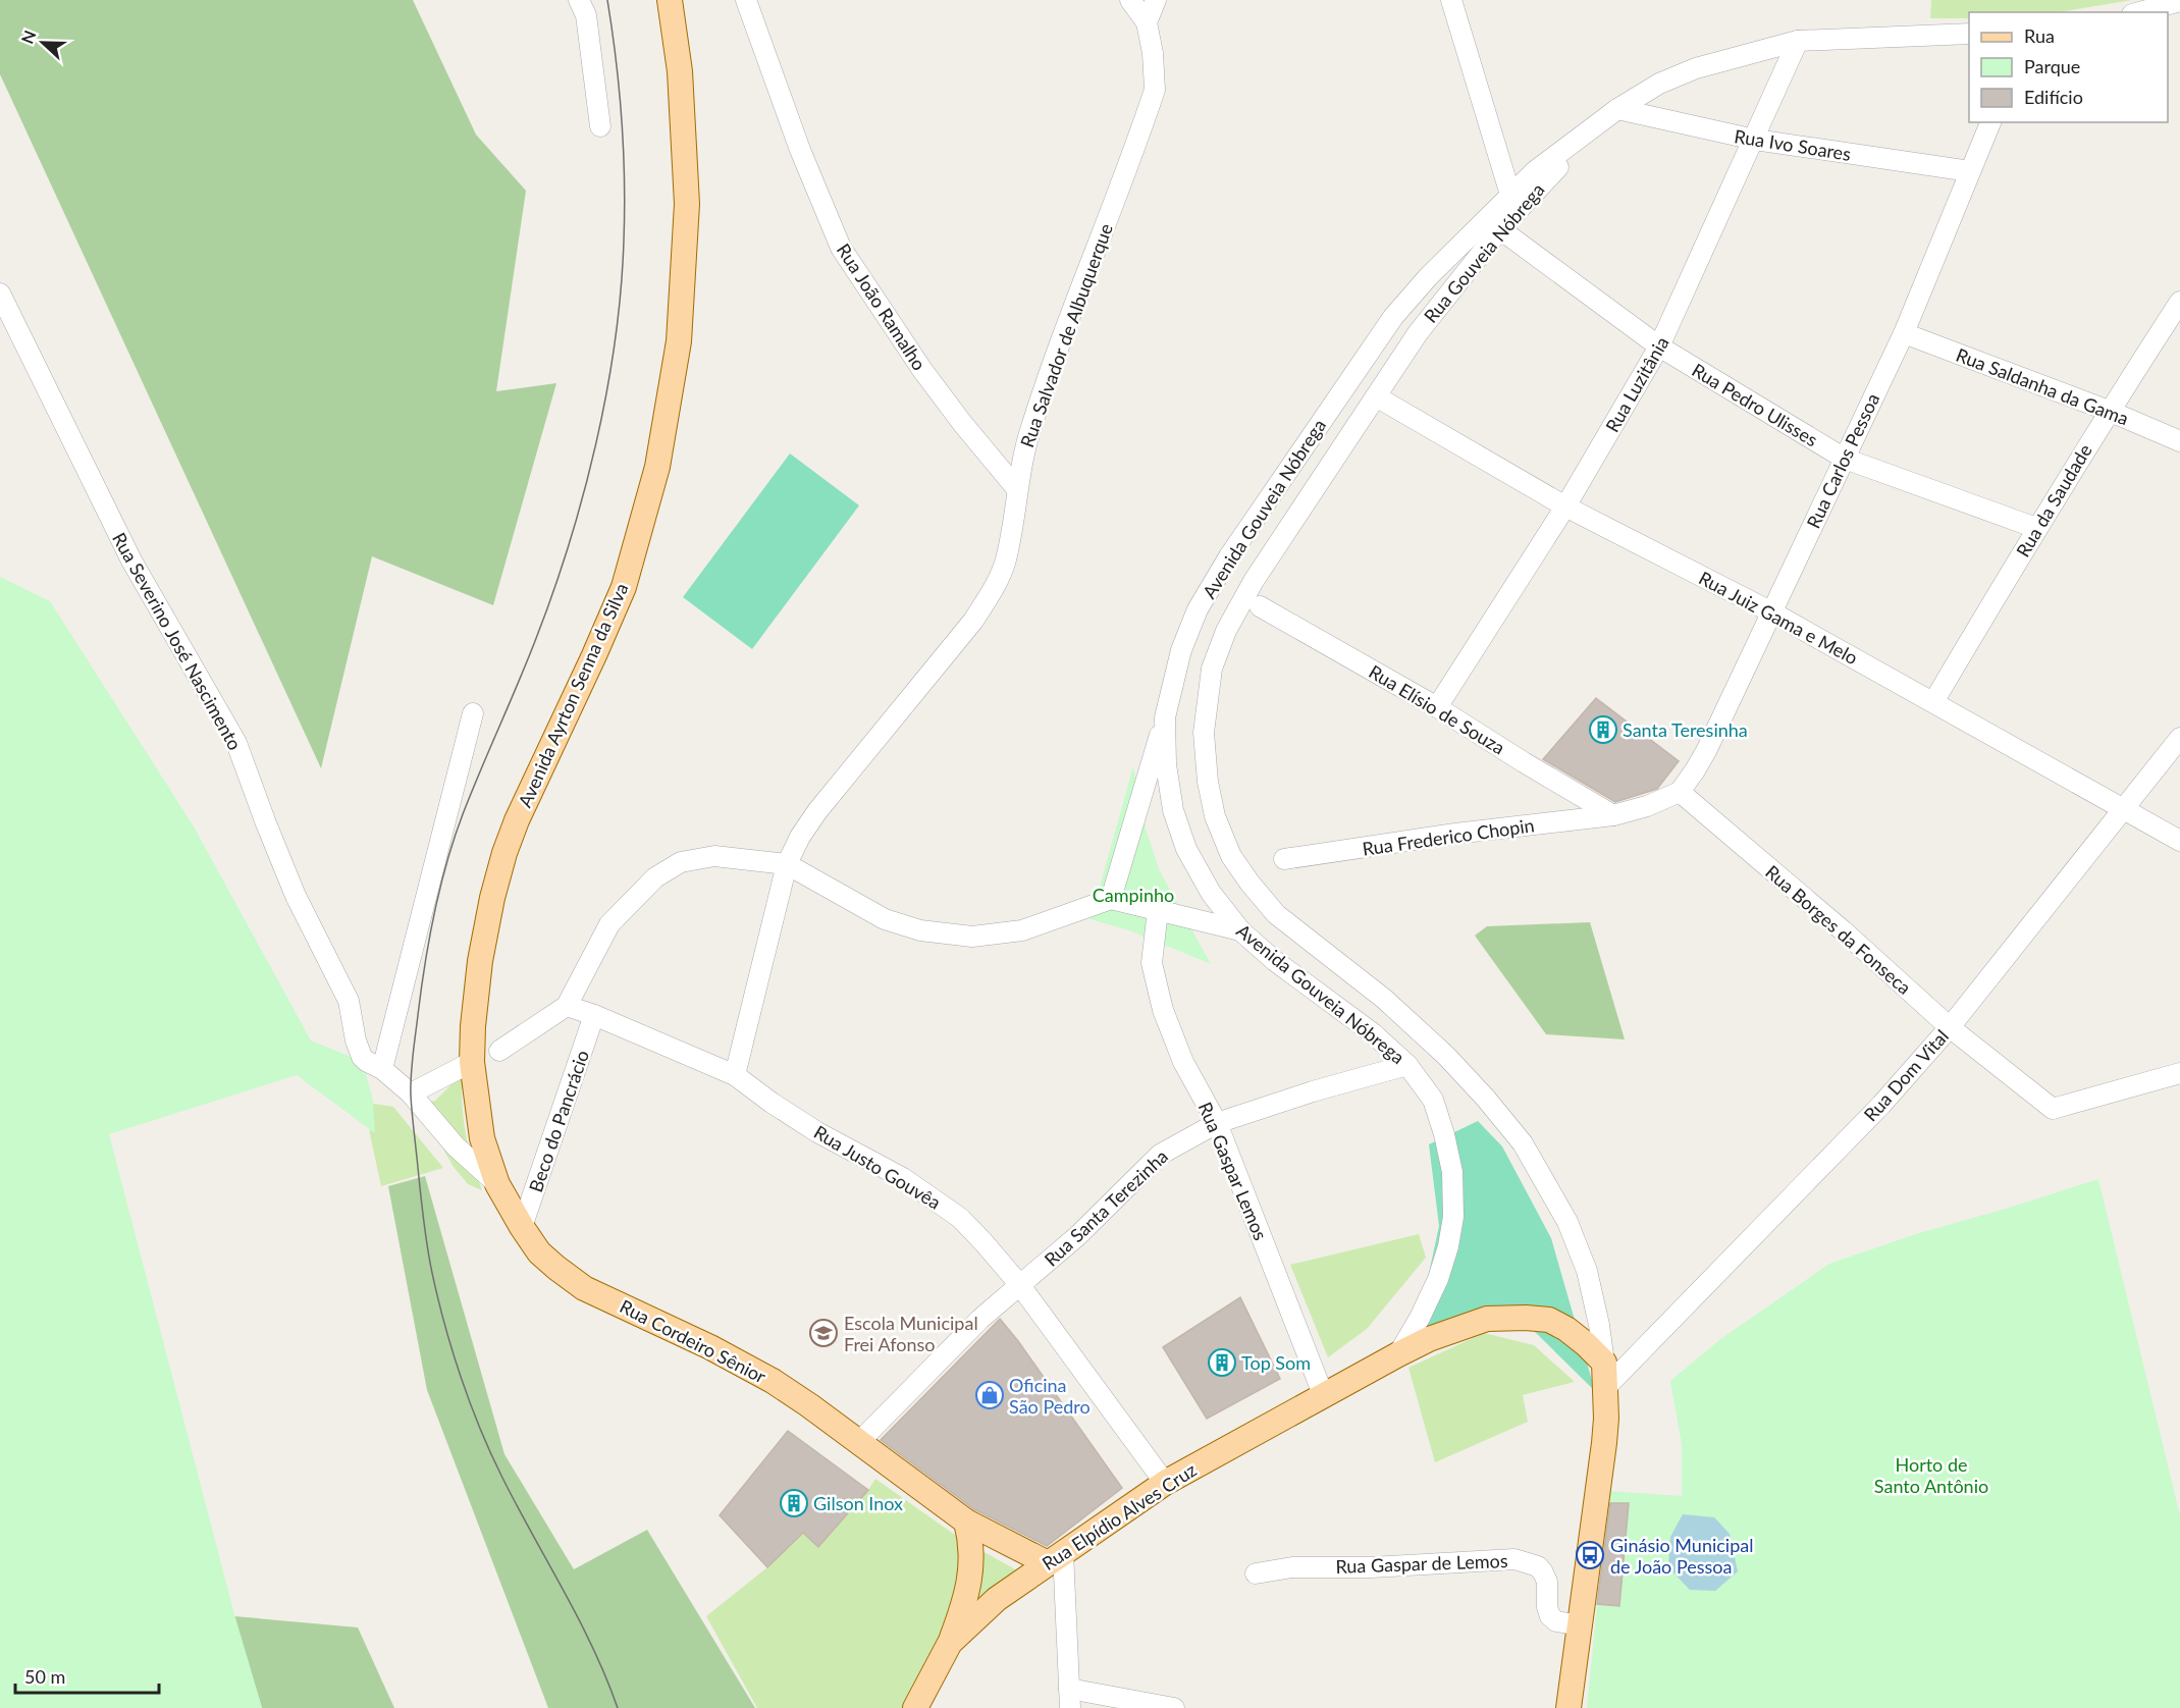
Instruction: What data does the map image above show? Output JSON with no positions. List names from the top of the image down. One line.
{"streets":{"main road":["Avenida Ayrton Senna da Silva","Rua Cordeiro Sênior","Rua Elpídio Alves Cruz"],"street":["Rua Ivo Soares","Rua Gouveia Nóbrega","Rua João Ramalho","Rua Salvador de Albuquerque","Rua Luzitânia","Rua Saldanha da Gama","Rua Pedro Ulisses","Rua Carlos Pessoa","Rua da Saudade","Avenida Gouveia Nóbrega","Rua Juiz Gama e Melo","Rua Severino José Nascimento","Rua Elísio de Souza","Rua Frederico Chopin","Rua Borges da Fonseca","Rua Dom Vital","Beco do Pancrácio","Rua Justo Gouvêa","Rua Gaspar Lemos","Rua Santa Terezinha","Rua Gaspar de Lemos"]},"crossings":[["Rua Ivo Soares","Rua Gouveia Nóbrega"],["Rua Ivo Soares","Rua Luzitânia"],["Rua Ivo Soares","Rua Carlos Pessoa"],["Rua Gouveia Nóbrega","Rua Luzitânia"],["Rua Gouveia Nóbrega","Rua Pedro Ulisses"],["Rua Gouveia Nóbrega","Avenida Gouveia Nóbrega"],["Rua Gouveia Nóbrega","Rua Juiz Gama e Melo"],["Rua João Ramalho","Rua Salvador de Albuquerque"],["Rua Salvador de Albuquerque","Rua Justo Gouvêa"],["Rua Luzitânia","Rua Pedro Ulisses"],["Rua Luzitânia","Rua Juiz Gama e Melo"],["Rua Luzitânia","Rua Elísio de Souza"],["Rua Saldanha da Gama","Rua Carlos Pessoa"],["Rua Saldanha da Gama","Rua da Saudade"],["Rua Pedro Ulisses","Rua Carlos Pessoa"],["Rua Pedro Ulisses","Rua da Saudade"],["Rua Carlos Pessoa","Rua Juiz Gama e Melo"],["Rua Carlos Pessoa","Rua Borges da Fonseca"],["Rua da Saudade","Rua Juiz Gama e Melo"],["Avenida Gouveia Nóbrega","Rua Juiz Gama e Melo"],["Avenida Gouveia Nóbrega","Rua Santa Terezinha"],["Avenida Gouveia Nóbrega","Rua Elpídio Alves Cruz"],["Rua Juiz Gama e Melo","Rua Dom Vital"],["Avenida Ayrton Senna da Silva","Rua Cordeiro Sênior"],["Rua Elísio de Souza","Rua Frederico Chopin"],["Rua Borges da Fonseca","Rua Dom Vital"],["Beco do Pancrácio","Rua Justo Gouvêa"],["Beco do Pancrácio","Rua Cordeiro Sênior"],["Rua Justo Gouvêa","Rua Santa Terezinha"],["Rua Justo Gouvêa","Rua Elpídio Alves Cruz"],["Rua Gaspar Lemos","Rua Santa Terezinha"],["Rua Gaspar Lemos","Rua Elpídio Alves Cruz"],["Rua Santa Terezinha","Rua Cordeiro Sênior"],["Rua Cordeiro Sênior","Rua Elpídio Alves Cruz"]],"parks":["Campinho","Horto de Santo Antônio"],"places":{"building":["Santa Teresinha","Top Som","Gilson Inox"],"school or university":["Escola Municipal Frei Afonso"],"shop":["Oficina São Pedro"],"bus stop":["Ginásio Municipal de João Pessoa"]},"legend":["Rua","Parque","Edifício"],"scale_bar":"50 m","north":"left"}
